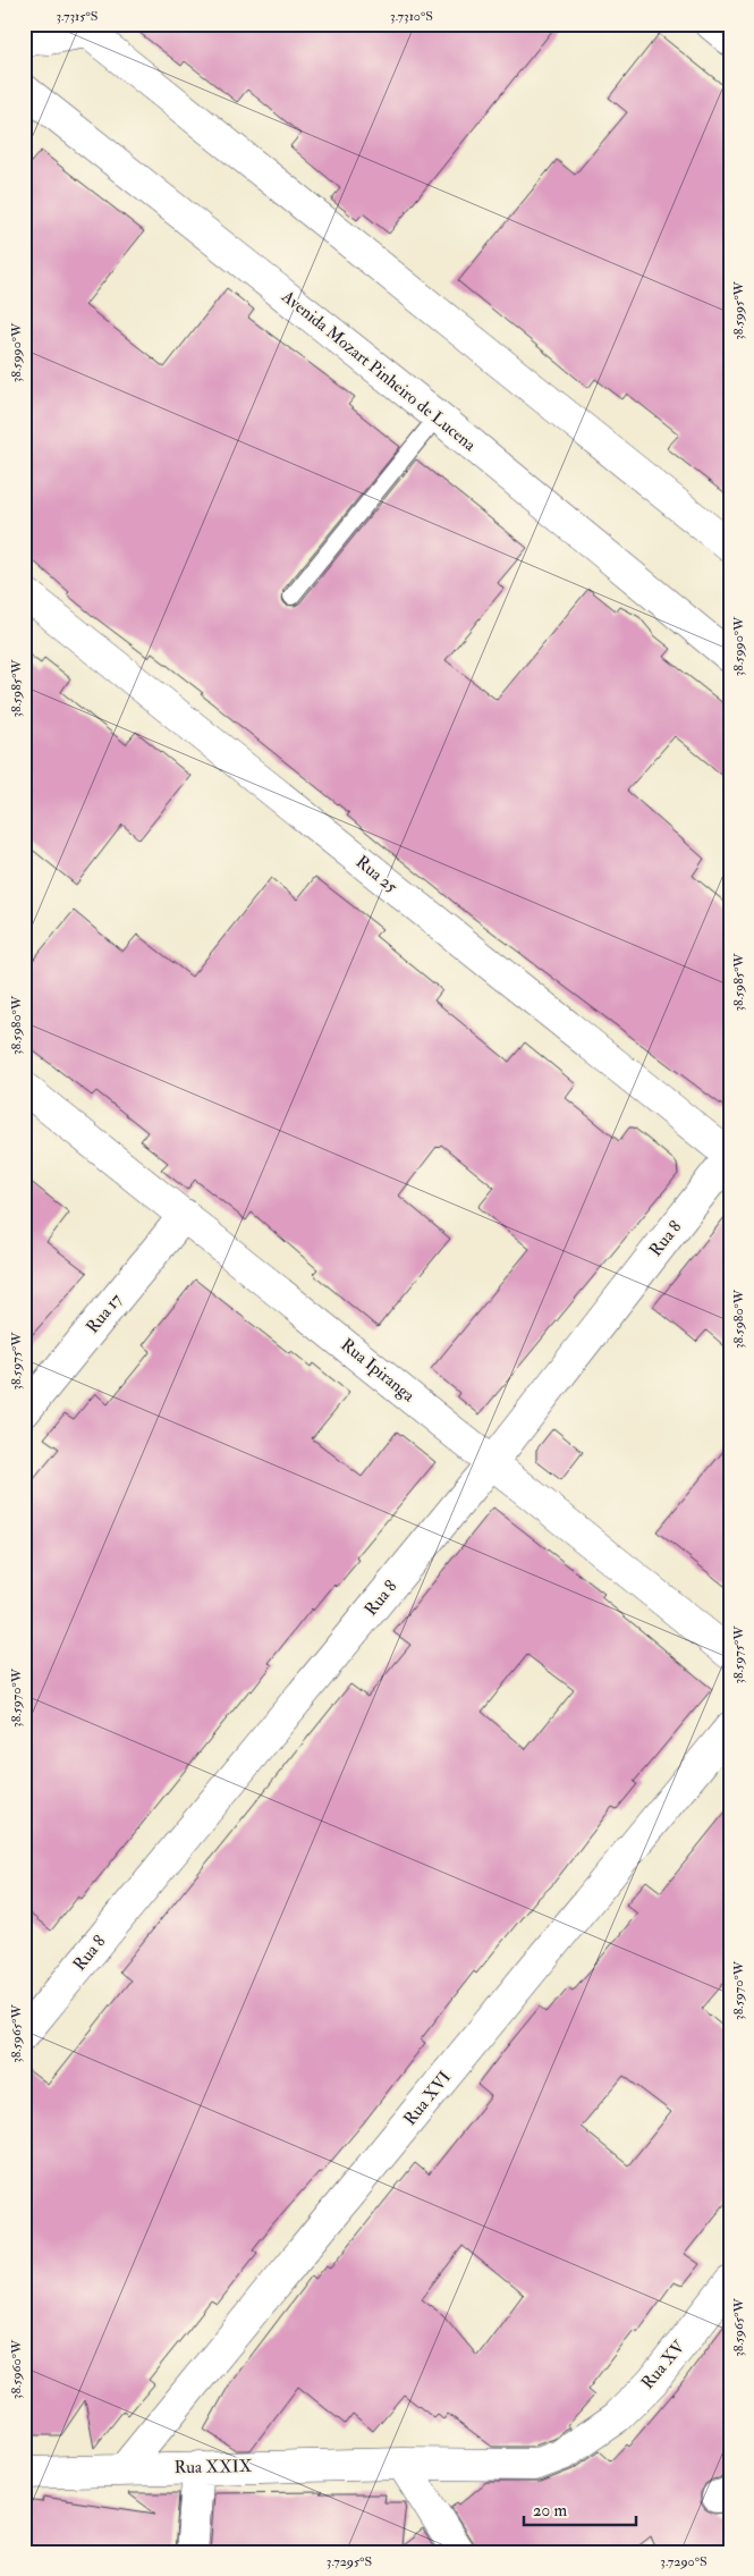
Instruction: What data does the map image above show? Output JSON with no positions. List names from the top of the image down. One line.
{"streets":{"street":["Avenida Mozart Pinheiro de Lucena","Rua 25","Rua 8","Rua 17","Rua Ipiranga","Rua XVI","Rua XV","Rua XXIX"]},"crossings":[["Rua 25","Rua 8"],["Rua 8","Rua Ipiranga"],["Rua 17","Rua Ipiranga"],["Rua XVI","Rua XXIX"],["Rua XV","Rua XXIX"]],"scale_bar":"20 m","coordinates":["3.7315°S","3.7310°S","38.5995°W","38.5990°W","38.5985°W","38.5980°W","38.5975°W","38.5970°W","38.5965°W","38.5960°W","3.7295°S","3.7290°S"]}
